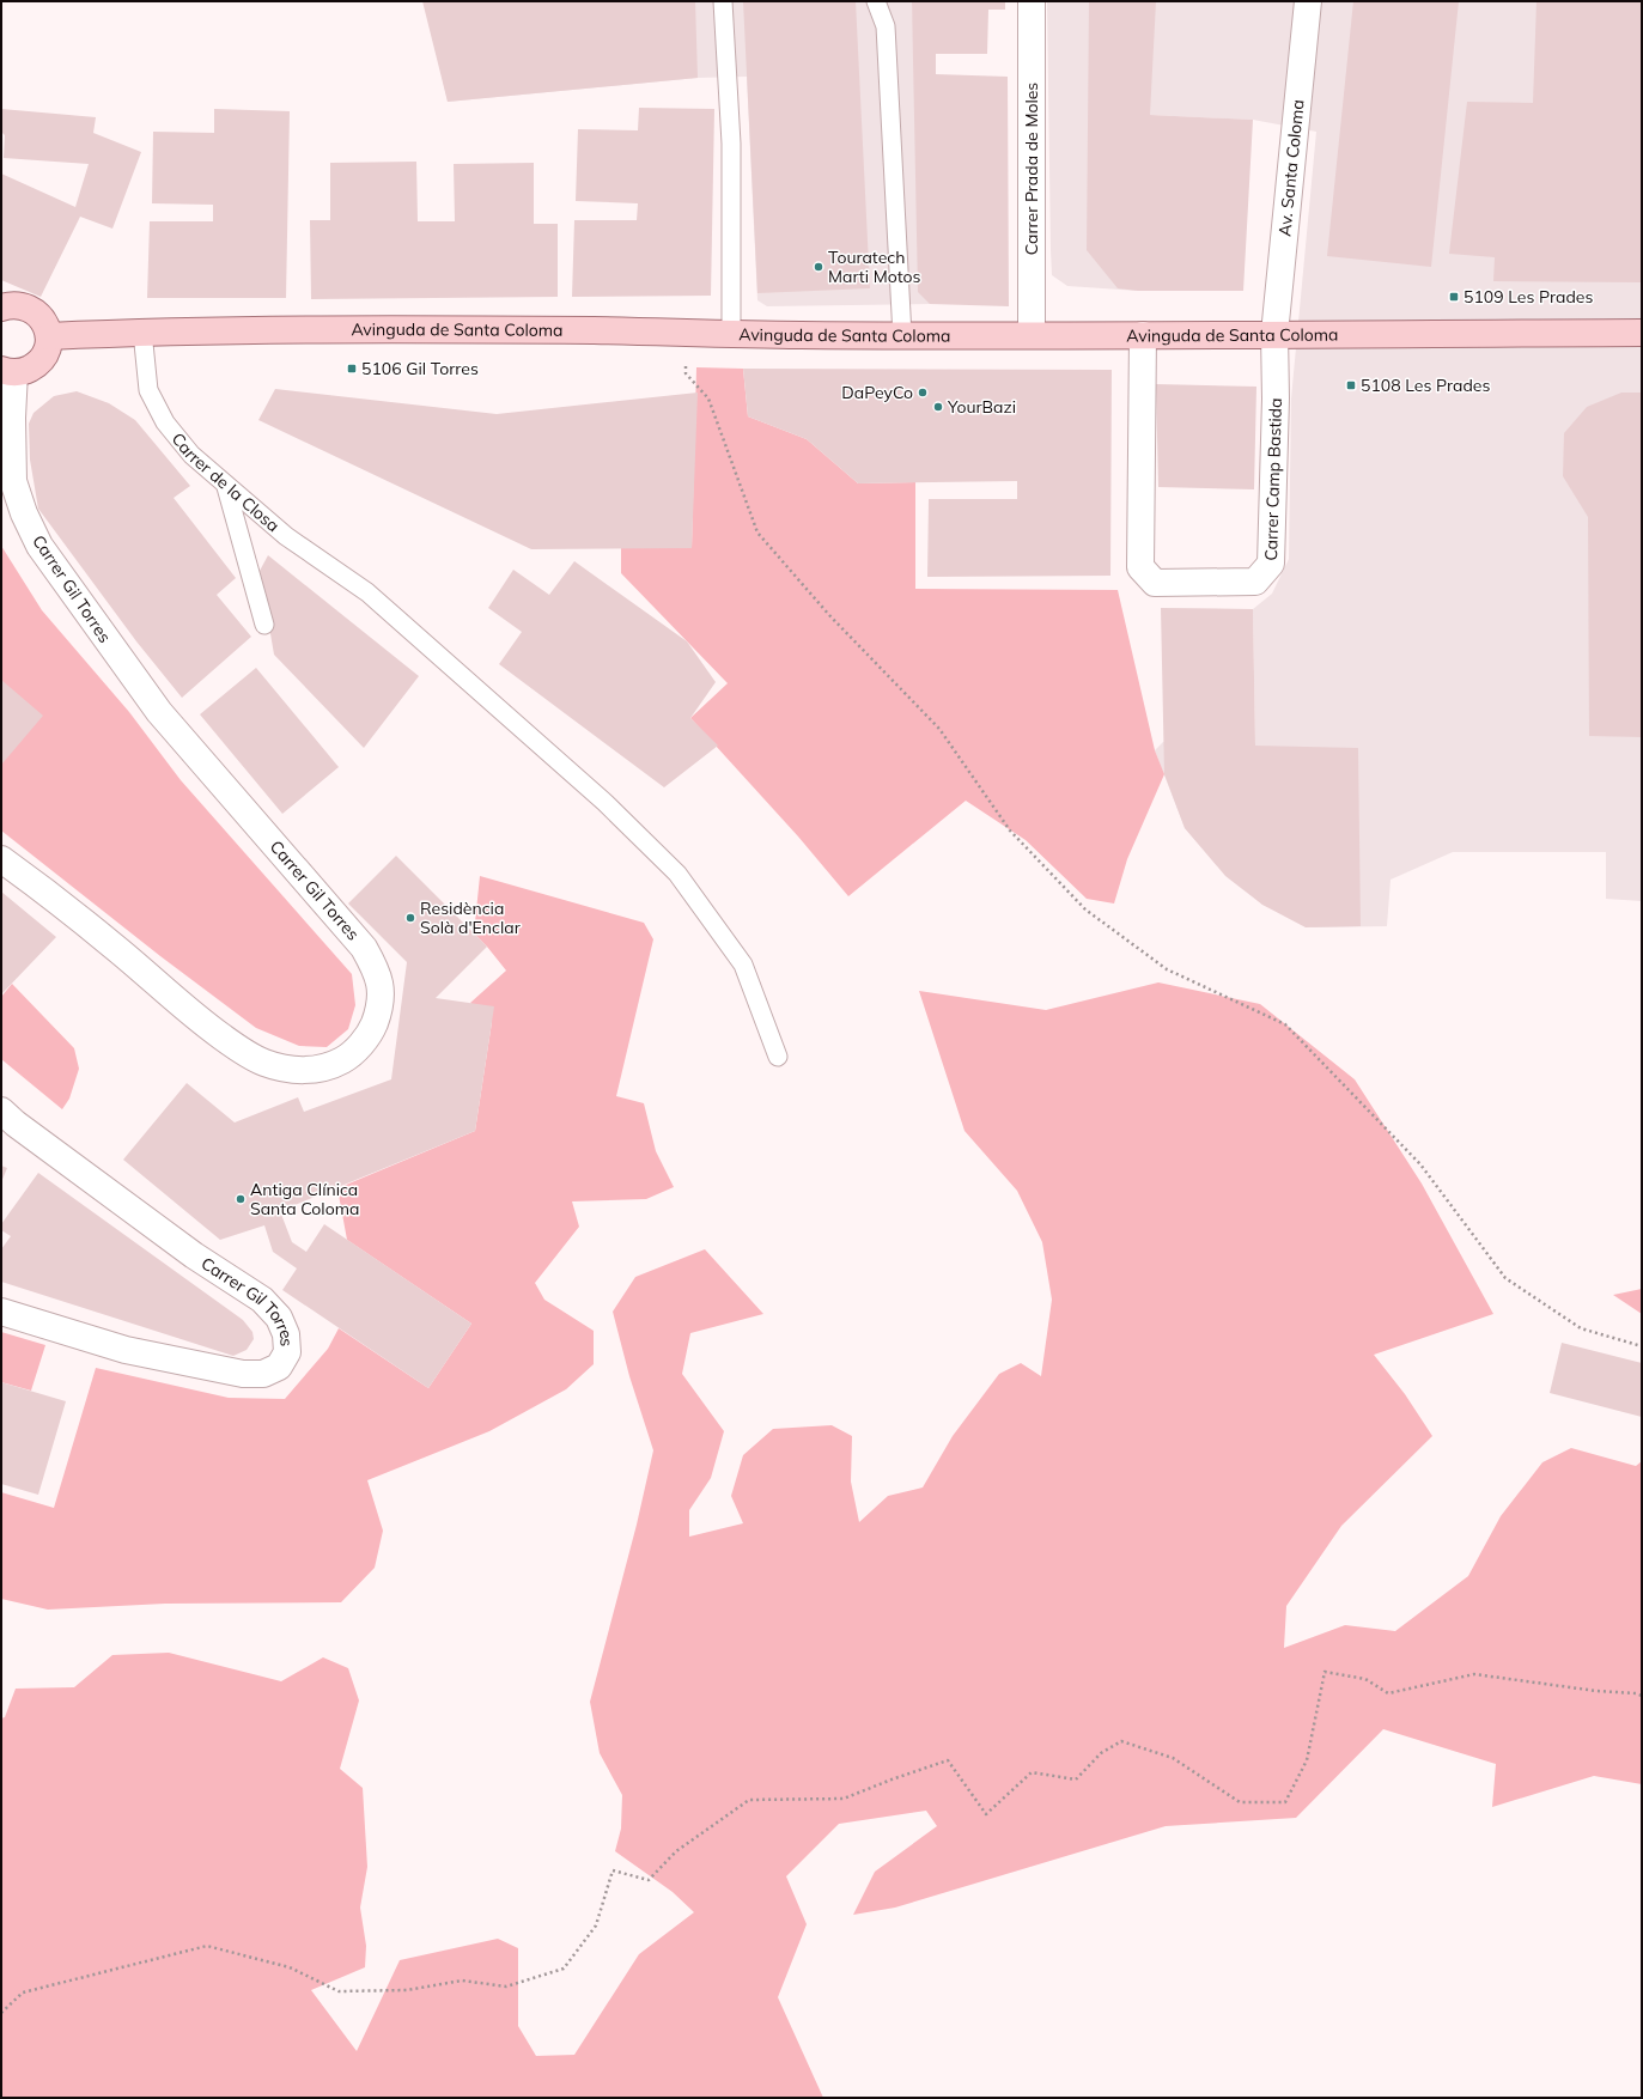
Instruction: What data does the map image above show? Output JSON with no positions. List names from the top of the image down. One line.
{"streets":{"main road":["Avinguda de Santa Coloma"],"street":["Av. Santa Coloma","Carrer Prada de Moles","Carrer Camp Bastida","Carrer Gil Torres"],"lane":["Carrer de la Closa"]},"crossings":[["Av. Santa Coloma","Avinguda de Santa Coloma"],["Av. Santa Coloma","Carrer Camp Bastida"],["Carrer Prada de Moles","Avinguda de Santa Coloma"],["Avinguda de Santa Coloma","Carrer Camp Bastida"],["Avinguda de Santa Coloma","Carrer de la Closa"]],"places":{"other":["Touratech Marti Motos","DaPeyCo","YourBazi","Residència Solà d'Enclar","Antiga Clínica Santa Coloma"],"transit":["5109 Les Prades","5106 Gil Torres","5108 Les Prades"]}}
